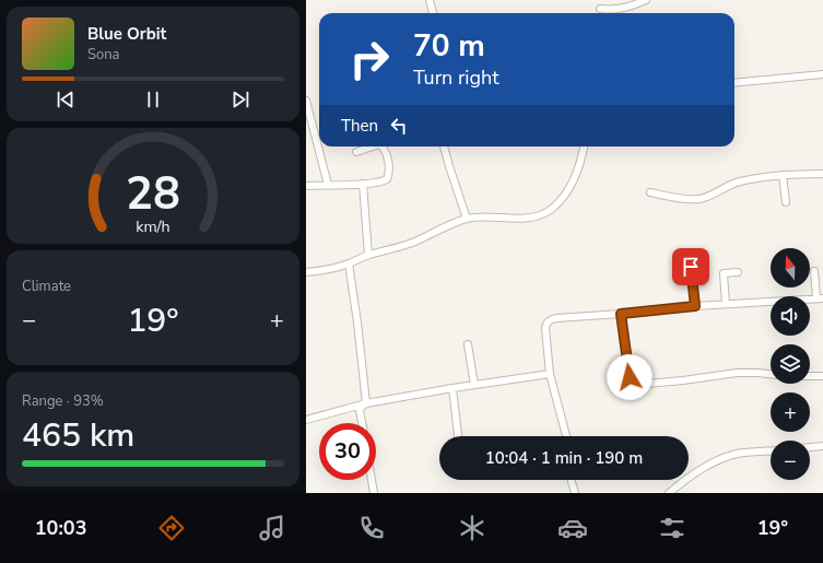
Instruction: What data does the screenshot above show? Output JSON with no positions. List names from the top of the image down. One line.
{"north":"top","page":{"turn":["70 m","Turn right"],"song":["Blue Orbit","Sona"],"then":"Then","map_buttons":["+","−"],"tile":["Climate",["Range · 93%","465 km"]],"heat":["−","19°","+"],"limit":"30","trip":"10:04 · 1 min · 190 m","tabs":["10:03","19°"],"gauge":["28","km/h"]}}
